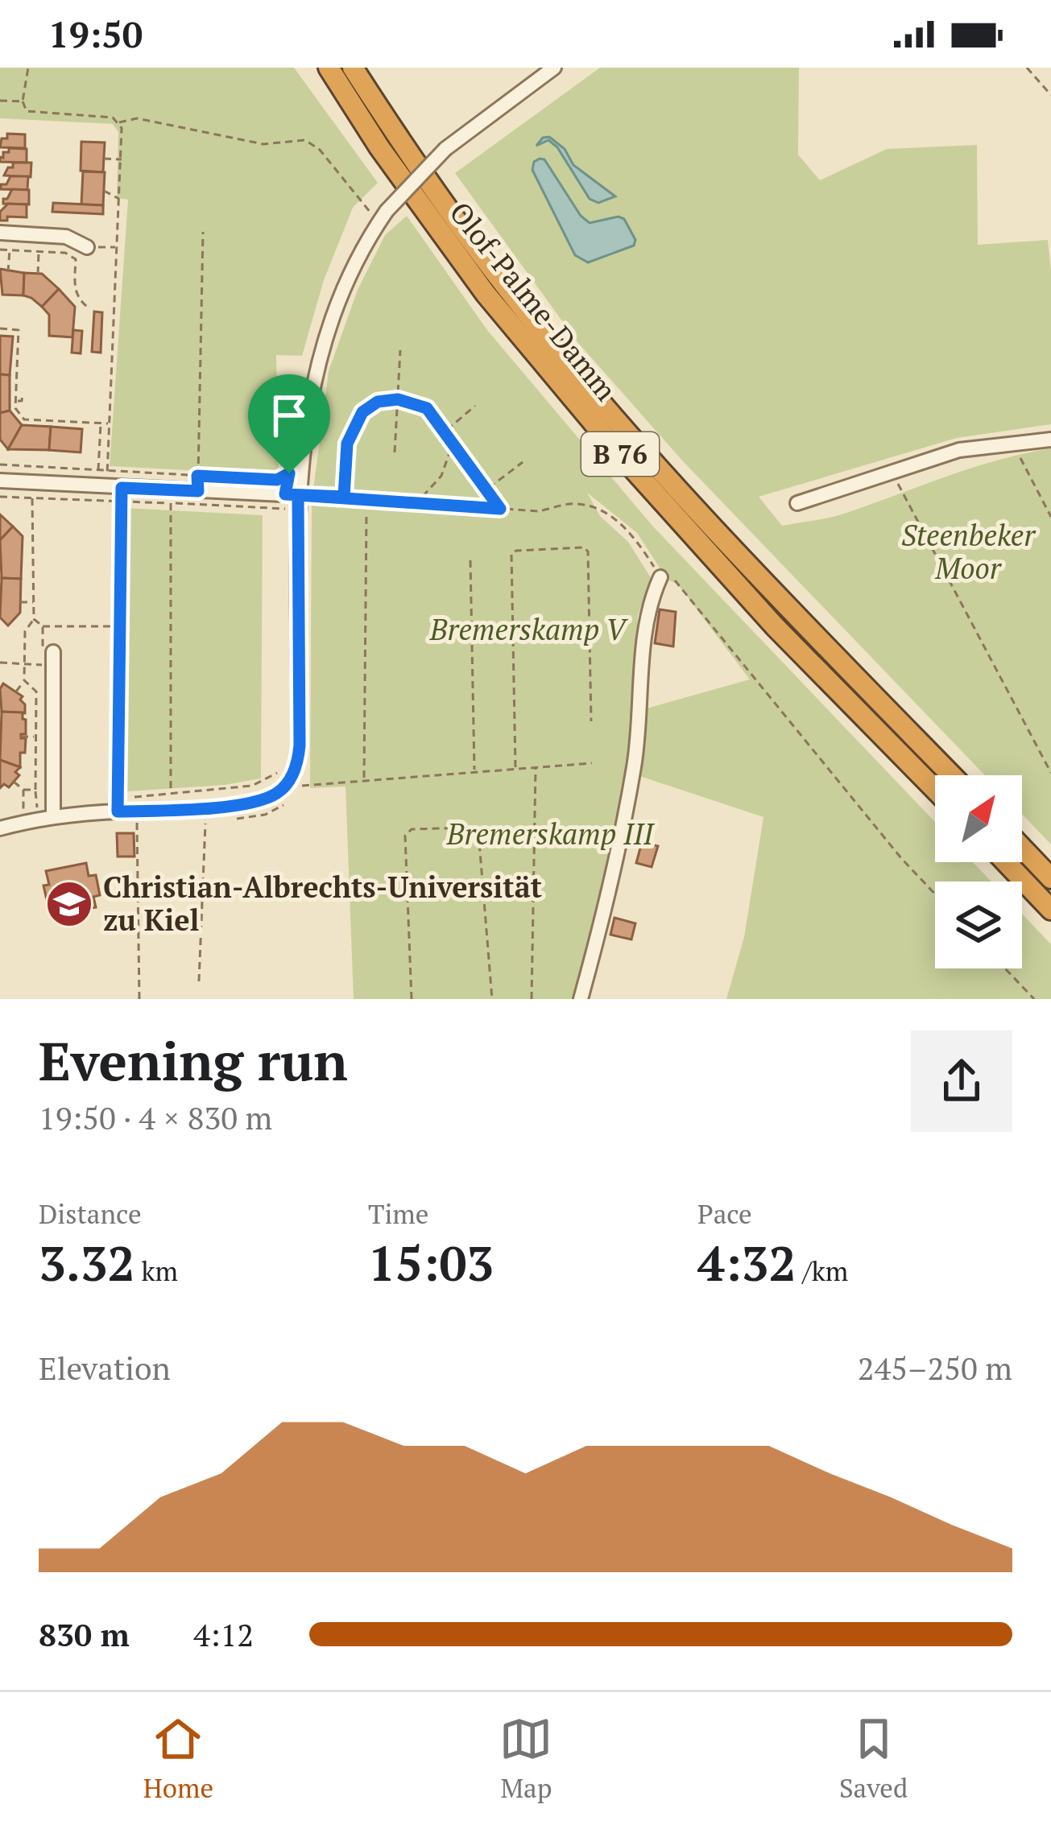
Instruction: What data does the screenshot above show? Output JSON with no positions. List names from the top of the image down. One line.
{"streets":{"highway":["Olof-Palme-Damm","B 76"]},"parks":["Steenbeker Moor","Bremerskamp V","Bremerskamp III"],"places":{"school or university":["Christian-Albrechts-Universität zu Kiel"]},"north":"top right","page":{"status":"19:50","heading":["Evening run","19:50 · 4 × 830 m"],"stats":[["Distance","3.32 km"],["Time","15:03"],["Pace","4:32 /km"]],"chart":["Elevation","245–250 m"],"list":[{"name":"830 m","note":"4:12"}],"tabs":["Home","Map","Saved"]}}
